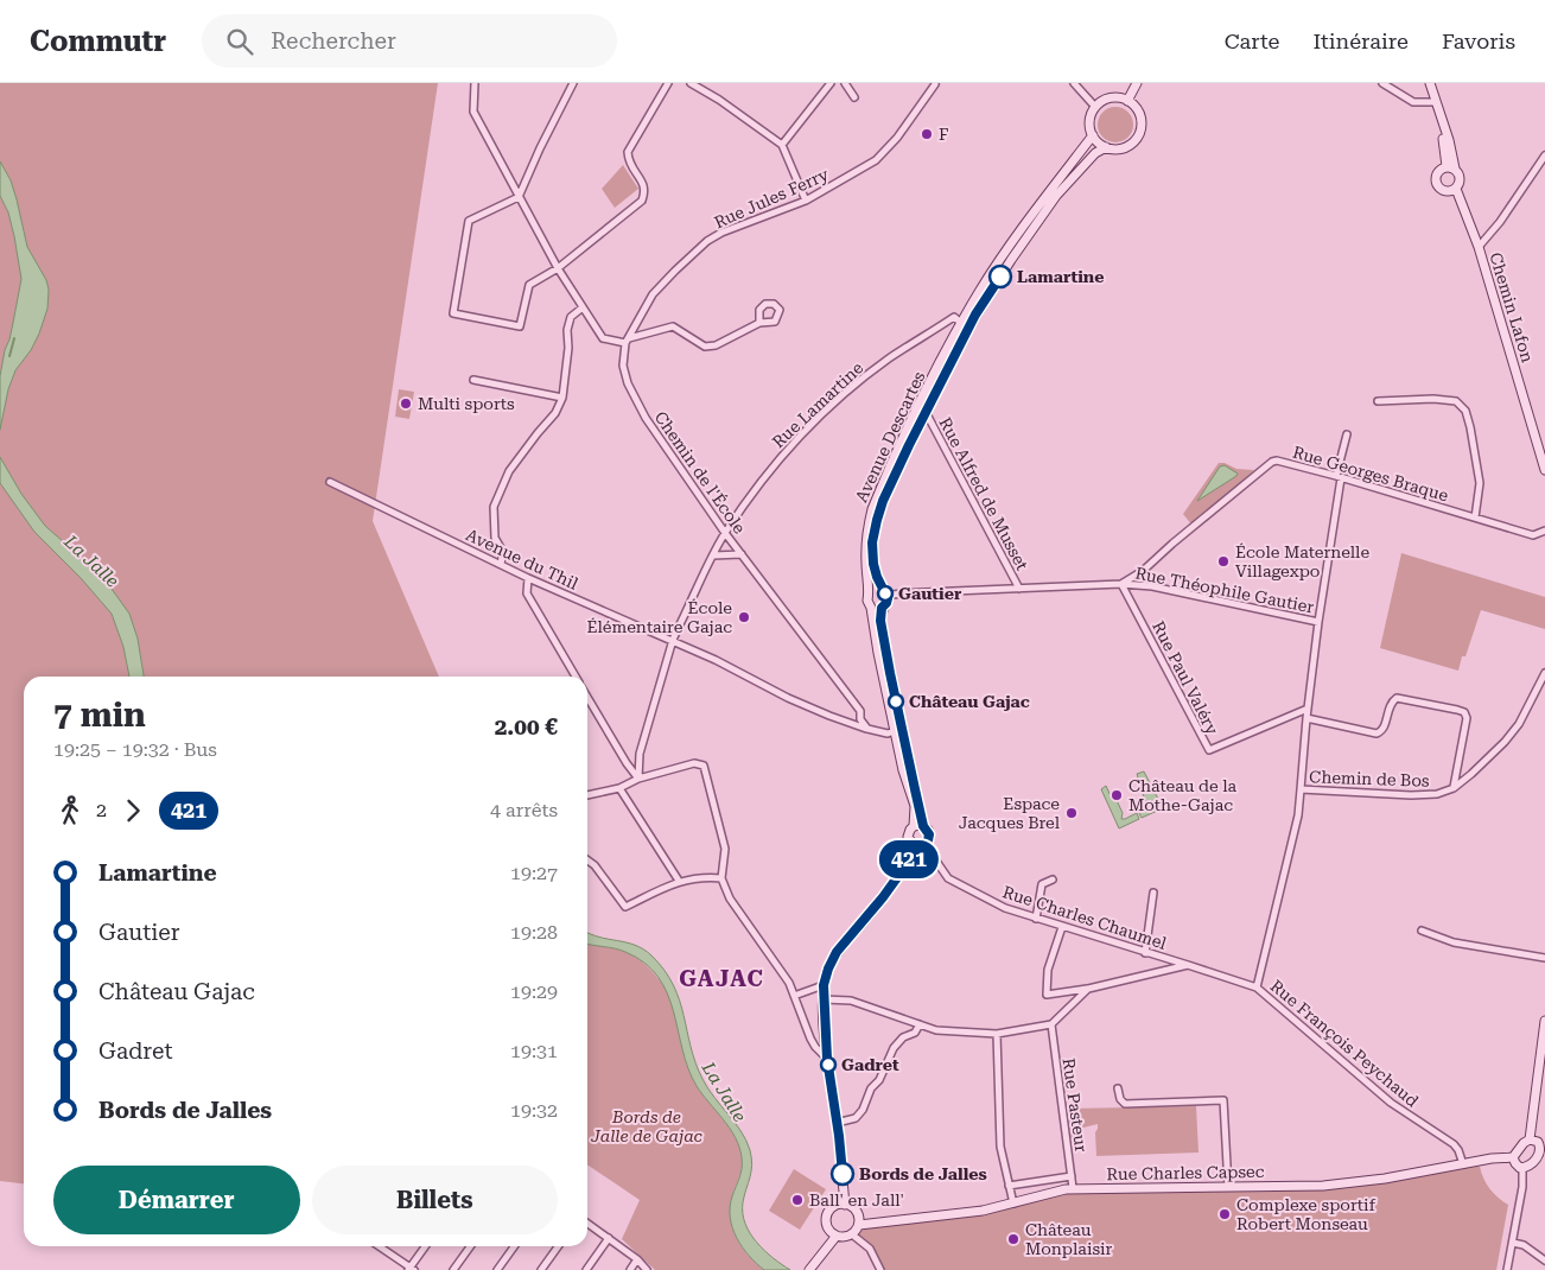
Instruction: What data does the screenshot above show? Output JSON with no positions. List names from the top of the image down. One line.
{"streets":{"main road":["Chemin Lafon","Avenue Descartes","Rue Charles Capsec"],"street":["Rue Jules Ferry","Rue Lamartine","Chemin de l'École","Rue Georges Braque","Rue Alfred de Musset","Avenue du Thil","Rue Théophile Gautier","Rue Paul Valéry","Chemin de Bos","Rue Charles Chaumel","Rue François Peychaud","Rue Pasteur"]},"crossings":[["Rue Jules Ferry","Chemin de l'École"],["Rue Lamartine","Avenue Descartes"],["Rue Lamartine","Chemin de l'École"],["Rue Lamartine","Avenue du Thil"],["Avenue Descartes","Rue Alfred de Musset"],["Avenue Descartes","Rue Théophile Gautier"],["Avenue Descartes","Rue Charles Chaumel"],["Chemin de l'École","Avenue du Thil"],["Rue Georges Braque","Rue Théophile Gautier"],["Rue Georges Braque","Rue Paul Valéry"],["Rue Alfred de Musset","Rue Théophile Gautier"],["Rue Théophile Gautier","Rue Paul Valéry"],["Rue Théophile Gautier","Chemin de Bos"],["Chemin de Bos","Rue François Peychaud"],["Rue Charles Chaumel","Rue François Peychaud"],["Rue François Peychaud","Rue Charles Capsec"],["Rue Pasteur","Rue Charles Capsec"]],"districts":["GAJAC"],"water":["La Jalle"],"parks":["Bords de Jalle de Gajac"],"places":["F","Lamartine","Multi sports","École Maternelle Villagexpo","Gautier","École Élémentaire Gajac","Château Gajac","Château de la Mothe-Gajac","Espace Jacques Brel","Gadret","Bords de Jalles","Ball' en Jall'","Complexe sportif Robert Monseau","Château Monplaisir"],"lines":["bus line 421"],"page":{"header":"Commutr","search":"Rechercher","nav":["Carte","Itinéraire","Favoris"],"on_map":"421","heading":["7 min","19:25 – 19:32 · Bus","2.00 €"],"legs":["2","421","4 arrêts"],"list":[{"name":"Lamartine","value":"19:27"},{"name":"Gautier","value":"19:28"},{"name":"Château Gajac","value":"19:29"},{"name":"Gadret","value":"19:31"},{"name":"Bords de Jalles","value":"19:32"}],"buttons":["Démarrer","Billets"]}}
